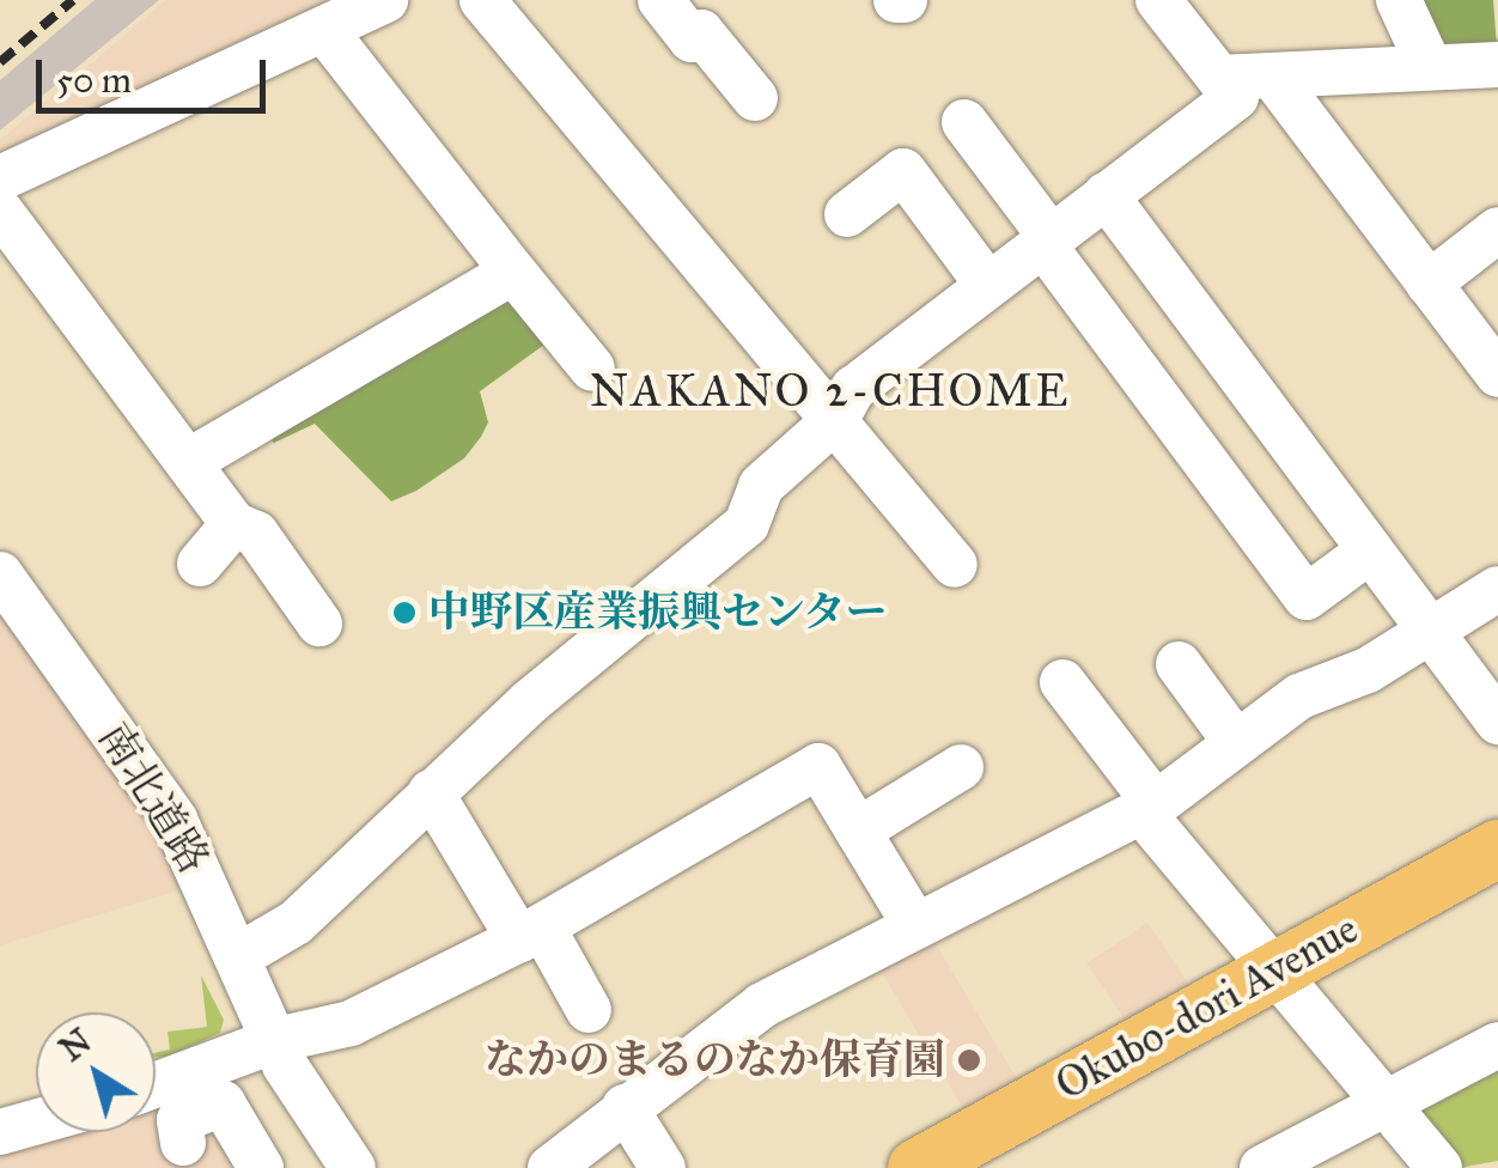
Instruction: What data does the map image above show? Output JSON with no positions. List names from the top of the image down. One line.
{"streets":{"main road":["Okubo-dori Avenue"],"street":["南北道路"]},"districts":["NAKANO 2-CHOME"],"places":["中野区産業振興センター","なかのまるのなか保育園"],"scale_bar":"50 m","north":"top left"}
